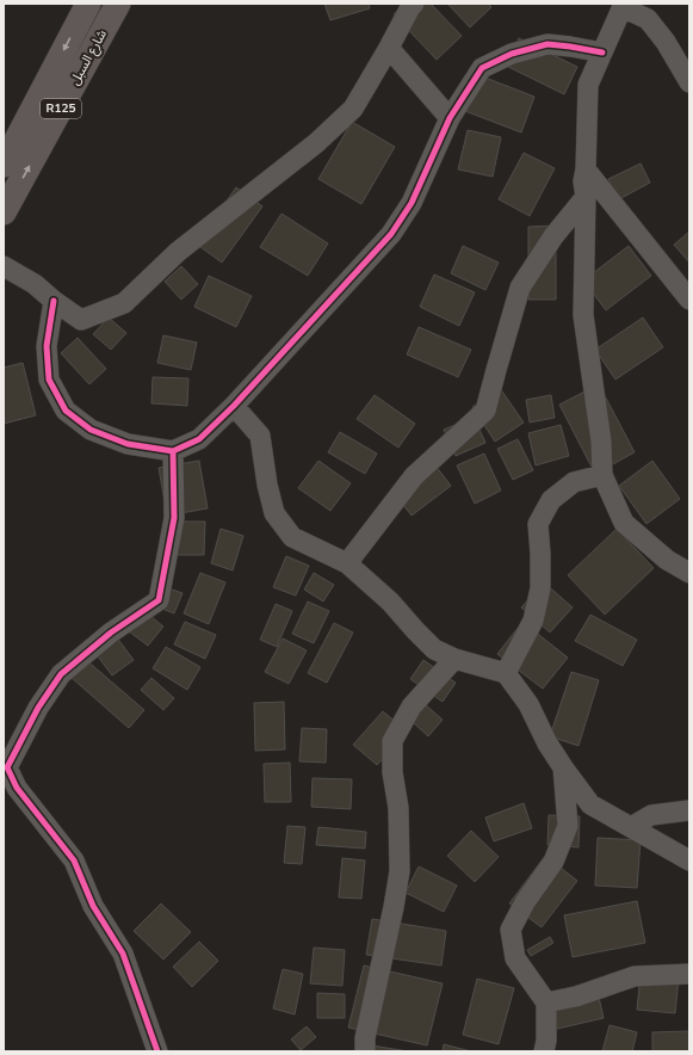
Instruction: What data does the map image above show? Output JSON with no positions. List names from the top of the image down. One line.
{"streets":{"main road":["شارع السبل","R125"]}}
